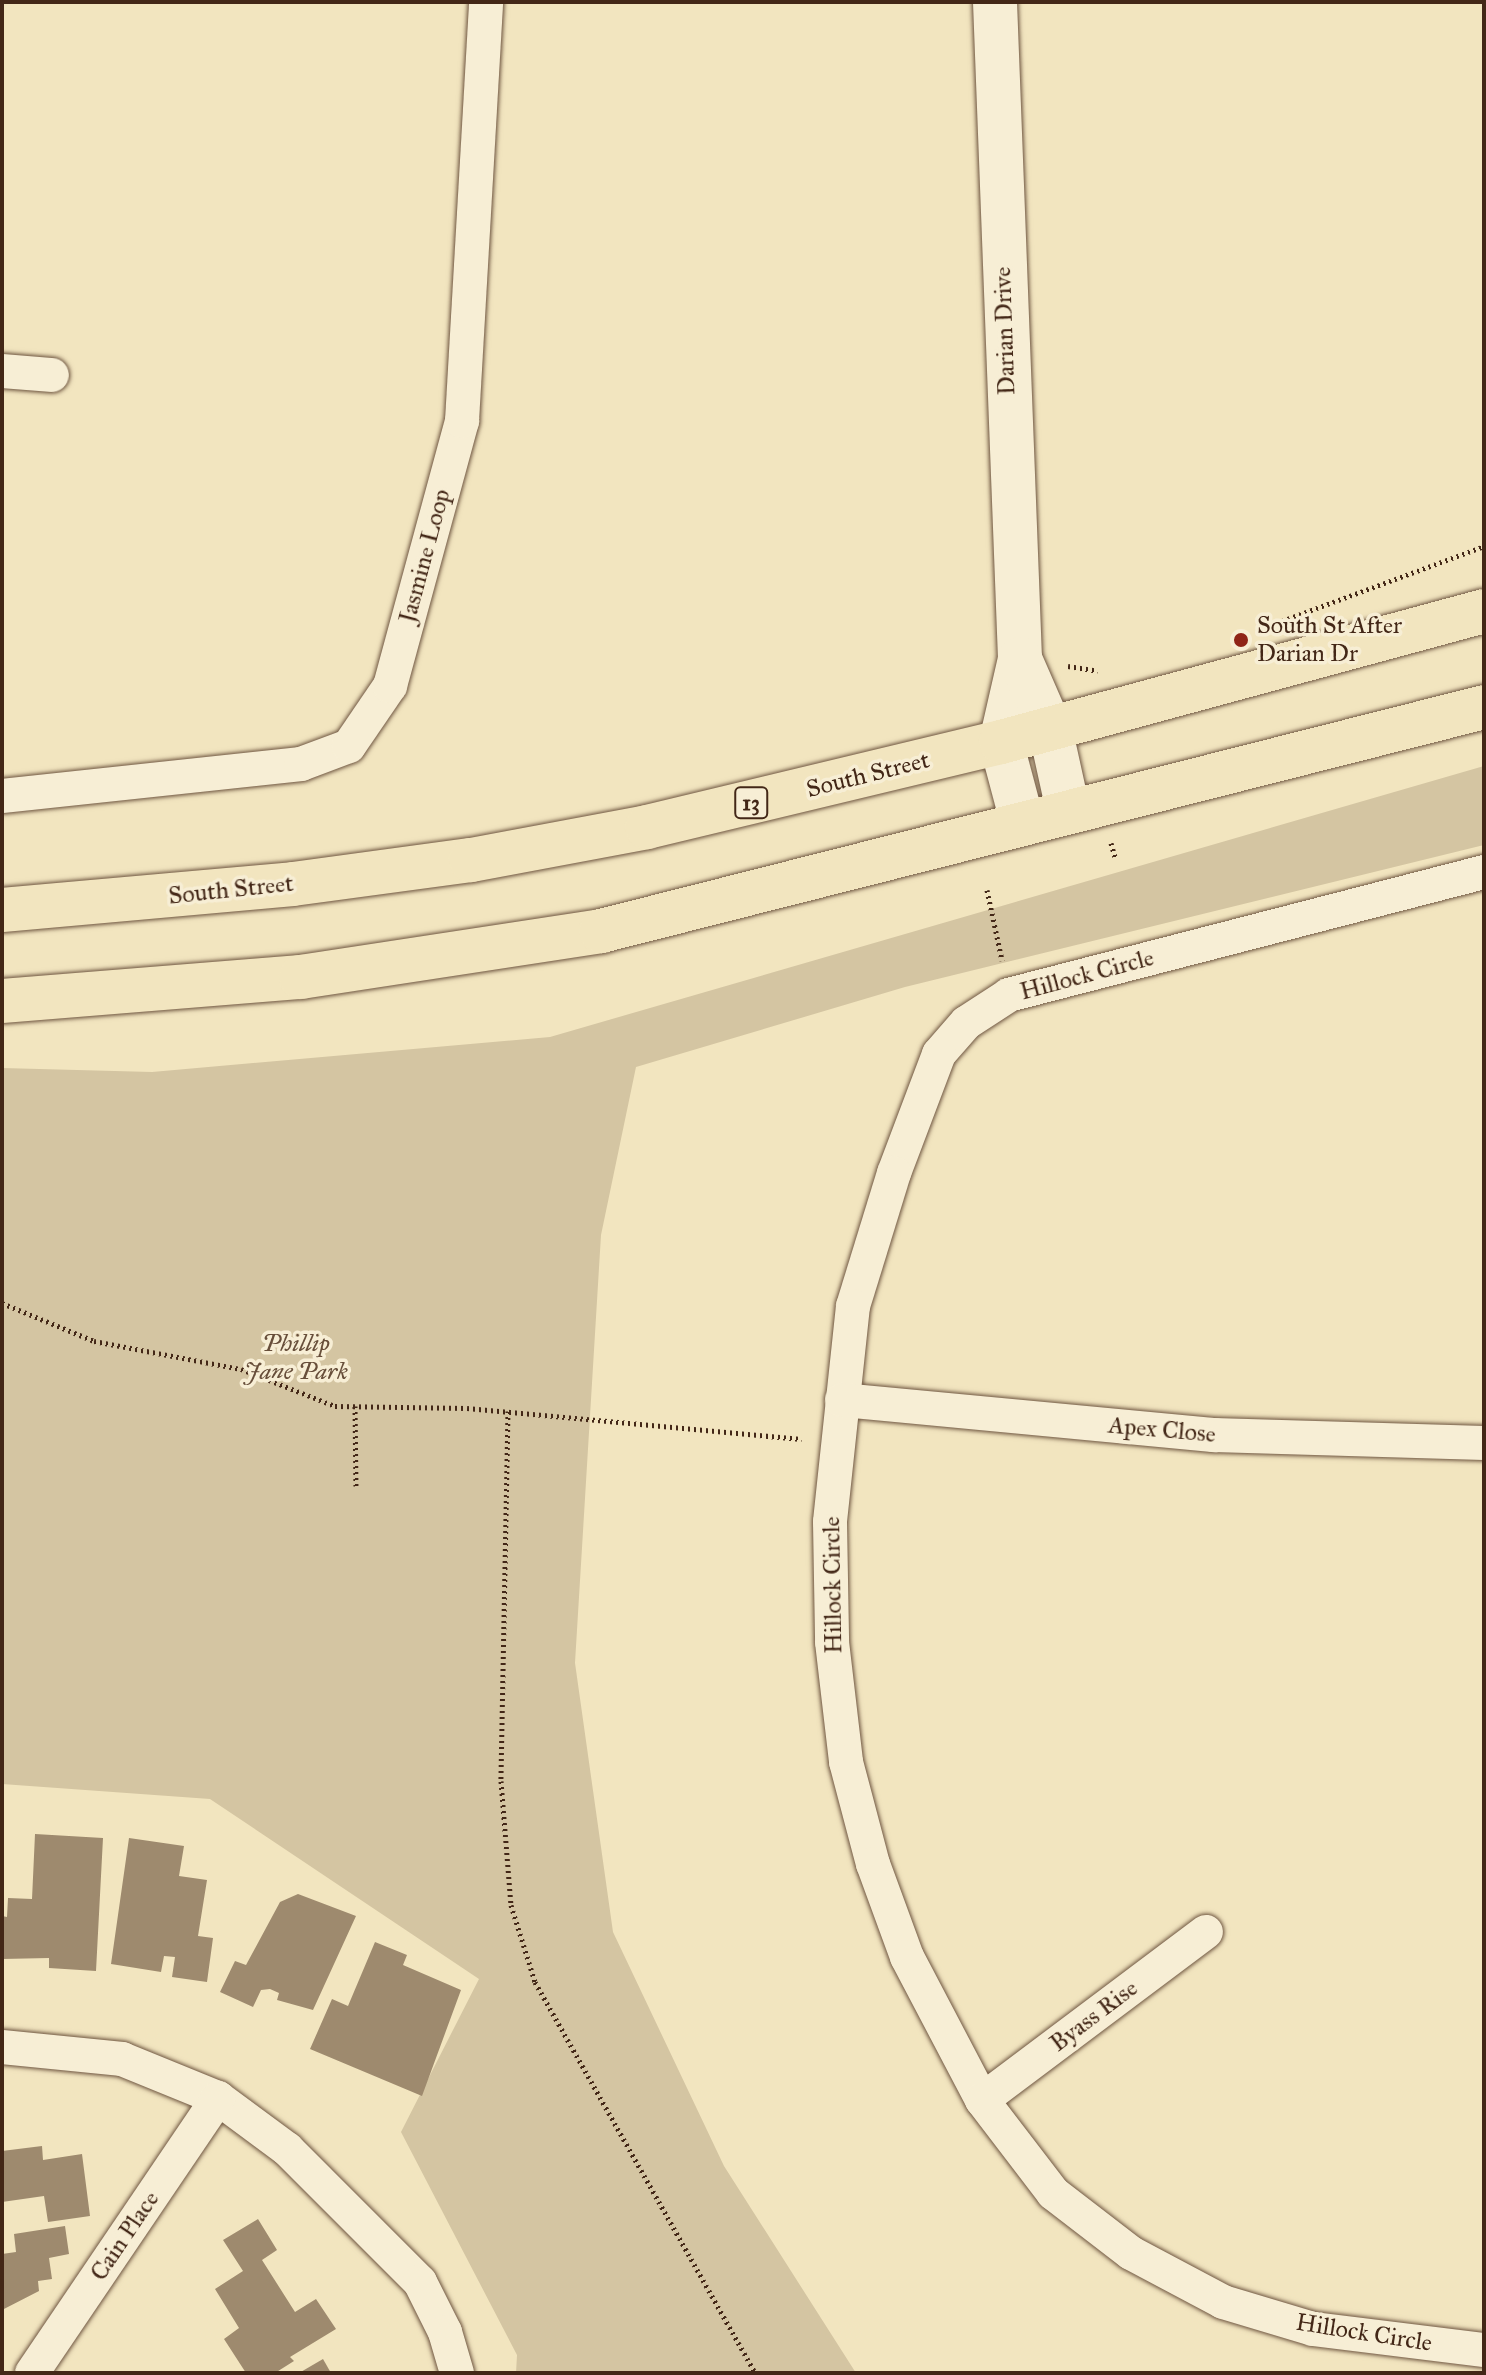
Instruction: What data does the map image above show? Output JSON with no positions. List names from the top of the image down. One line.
{"streets":{"highway":["South Street","13"],"street":["Darian Drive","Jasmine Loop","Hillock Circle","Apex Close","Byass Rise","Cain Place"]},"crossings":[["Darian Drive","South Street"],["Hillock Circle","Apex Close"],["Hillock Circle","Byass Rise"]],"parks":["Phillip Jane Park"],"places":["South St After Darian Dr"]}
